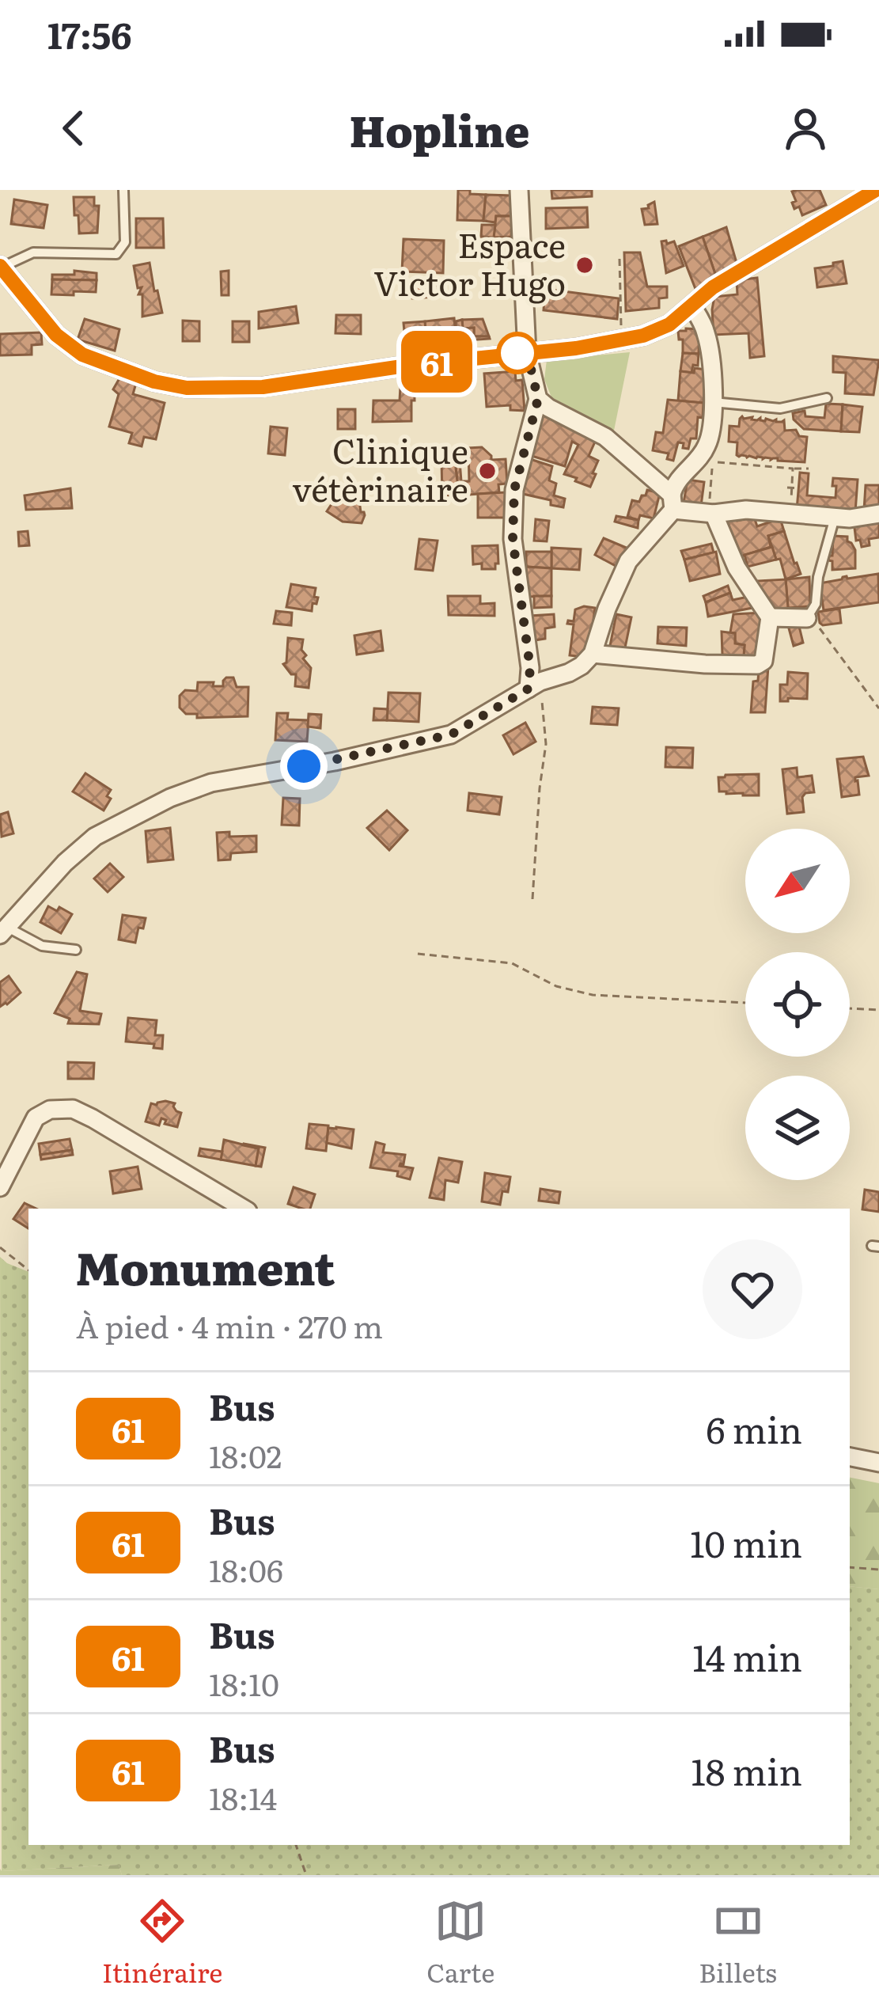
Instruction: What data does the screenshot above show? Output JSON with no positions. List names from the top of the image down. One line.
{"places":["Espace Victor Hugo","Clinique vétèrinaire"],"lines":["bus line 61"],"north":"bottom left","page":{"status":"17:56","header":"Hopline","on_map":"61","heading":["Monument","À pied · 4 min · 270 m"],"list":[{"mark":"61","name":"Bus","note":"18:02","value":"6 min"},{"mark":"61","name":"Bus","note":"18:06","value":"10 min"},{"mark":"61","name":"Bus","note":"18:10","value":"14 min"},{"mark":"61","name":"Bus","note":"18:14","value":"18 min"}],"tabs":["Itinéraire","Carte","Billets"]}}
